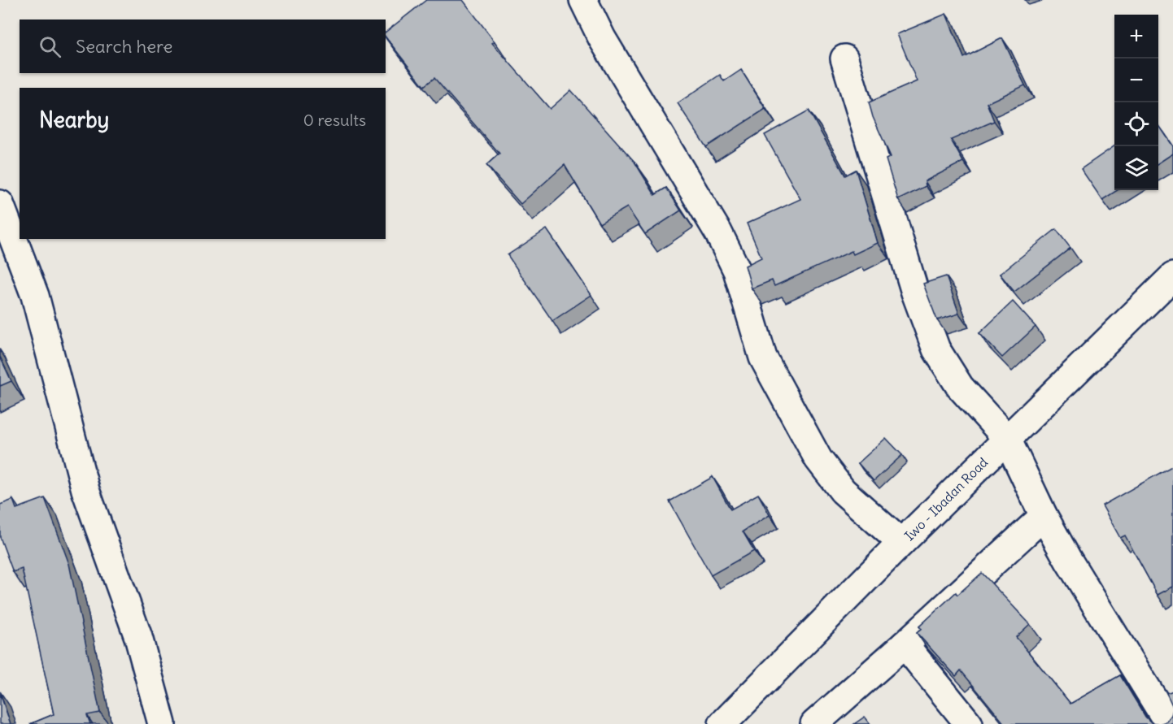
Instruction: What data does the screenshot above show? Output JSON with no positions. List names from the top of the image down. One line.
{"streets":{"street":["Iwo - Ibadan Road"]},"page":{"map_buttons":["+","−"],"search":"Search here","heading":["Nearby","0 results"]}}
